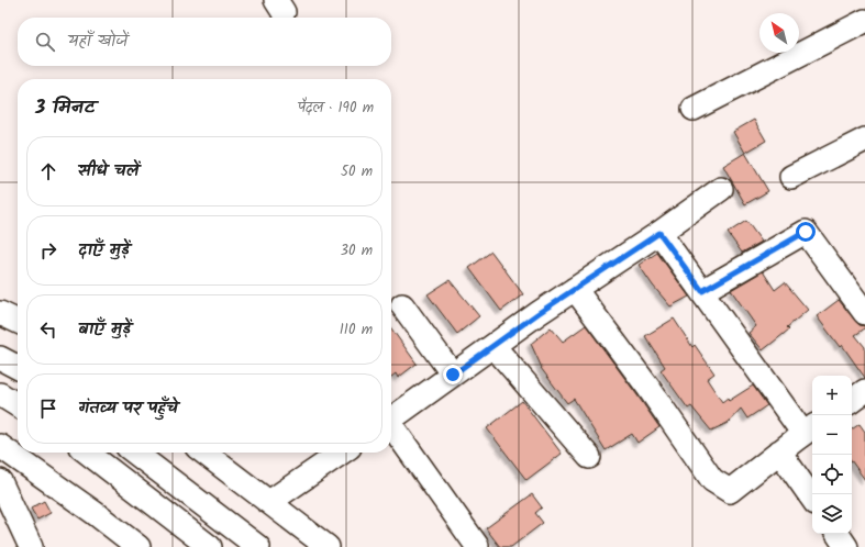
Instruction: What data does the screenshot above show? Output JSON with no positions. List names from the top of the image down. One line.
{"north":"top left","page":{"search":"यहाँ खोजें","heading":["3 मिनट","पैदल · 190 m"],"list":[["सीधे चलें","50 m"],["दाएँ मुड़ें","30 m"],["बाएँ मुड़ें","110 m"],"गंतव्य पर पहुँचे"],"map_buttons":["+","−"]}}
